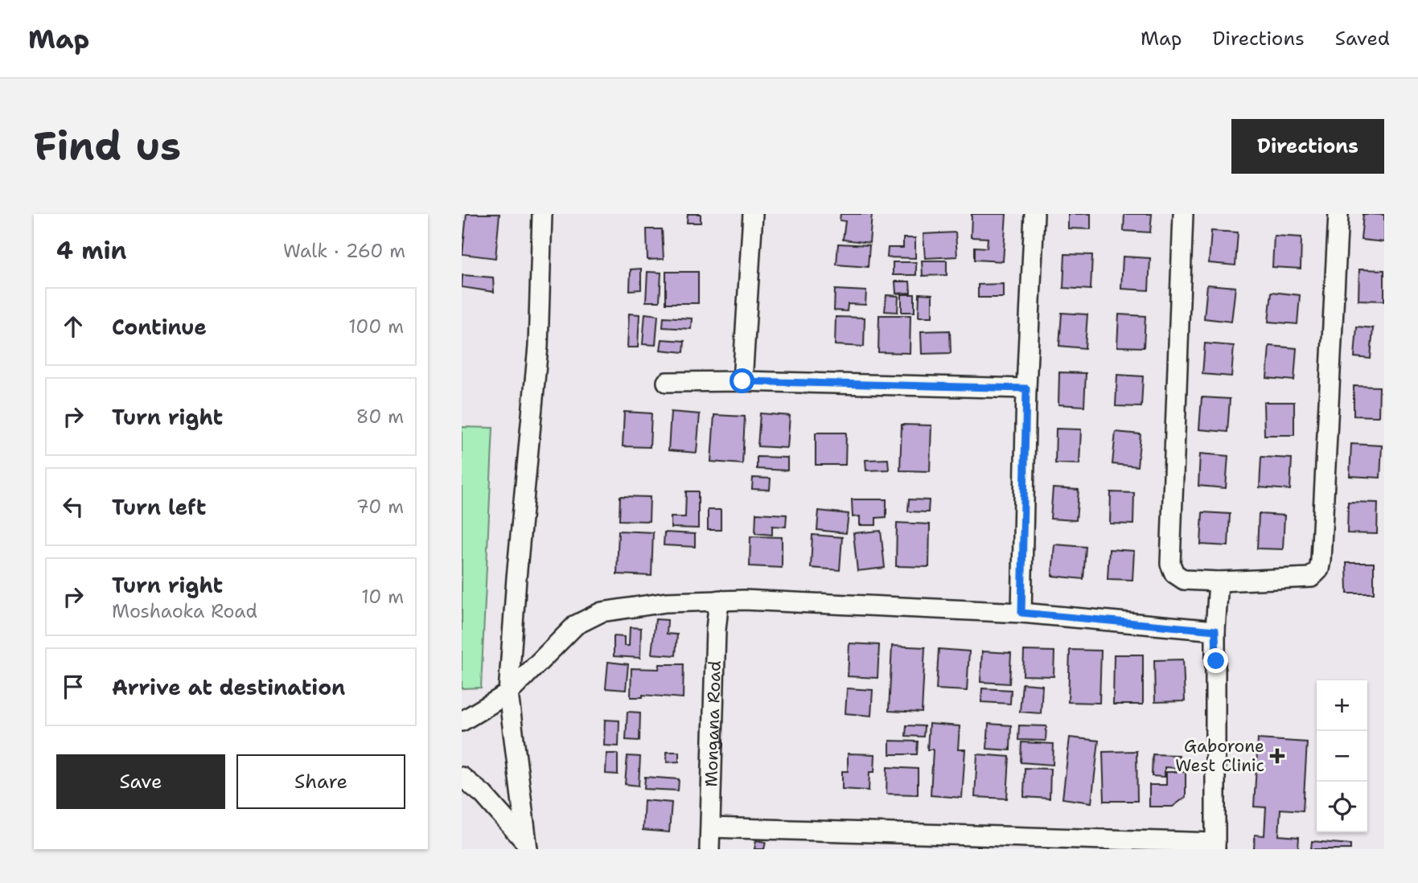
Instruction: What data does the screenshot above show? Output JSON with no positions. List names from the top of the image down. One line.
{"streets":{"street":["Mongana Road"]},"places":{"health":["Gaborone West Clinic"]},"page":{"header":"Map","nav":["Map","Directions","Saved"],"buttons":["Directions",["Save","Share"]],"title":"Find us","heading":["4 min","Walk · 260 m"],"list":[["Continue","100 m"],["Turn right","80 m"],["Turn left","70 m"],["Turn right","Moshaoka Road","10 m"],"Arrive at destination"],"map_buttons":["+","−"]}}
